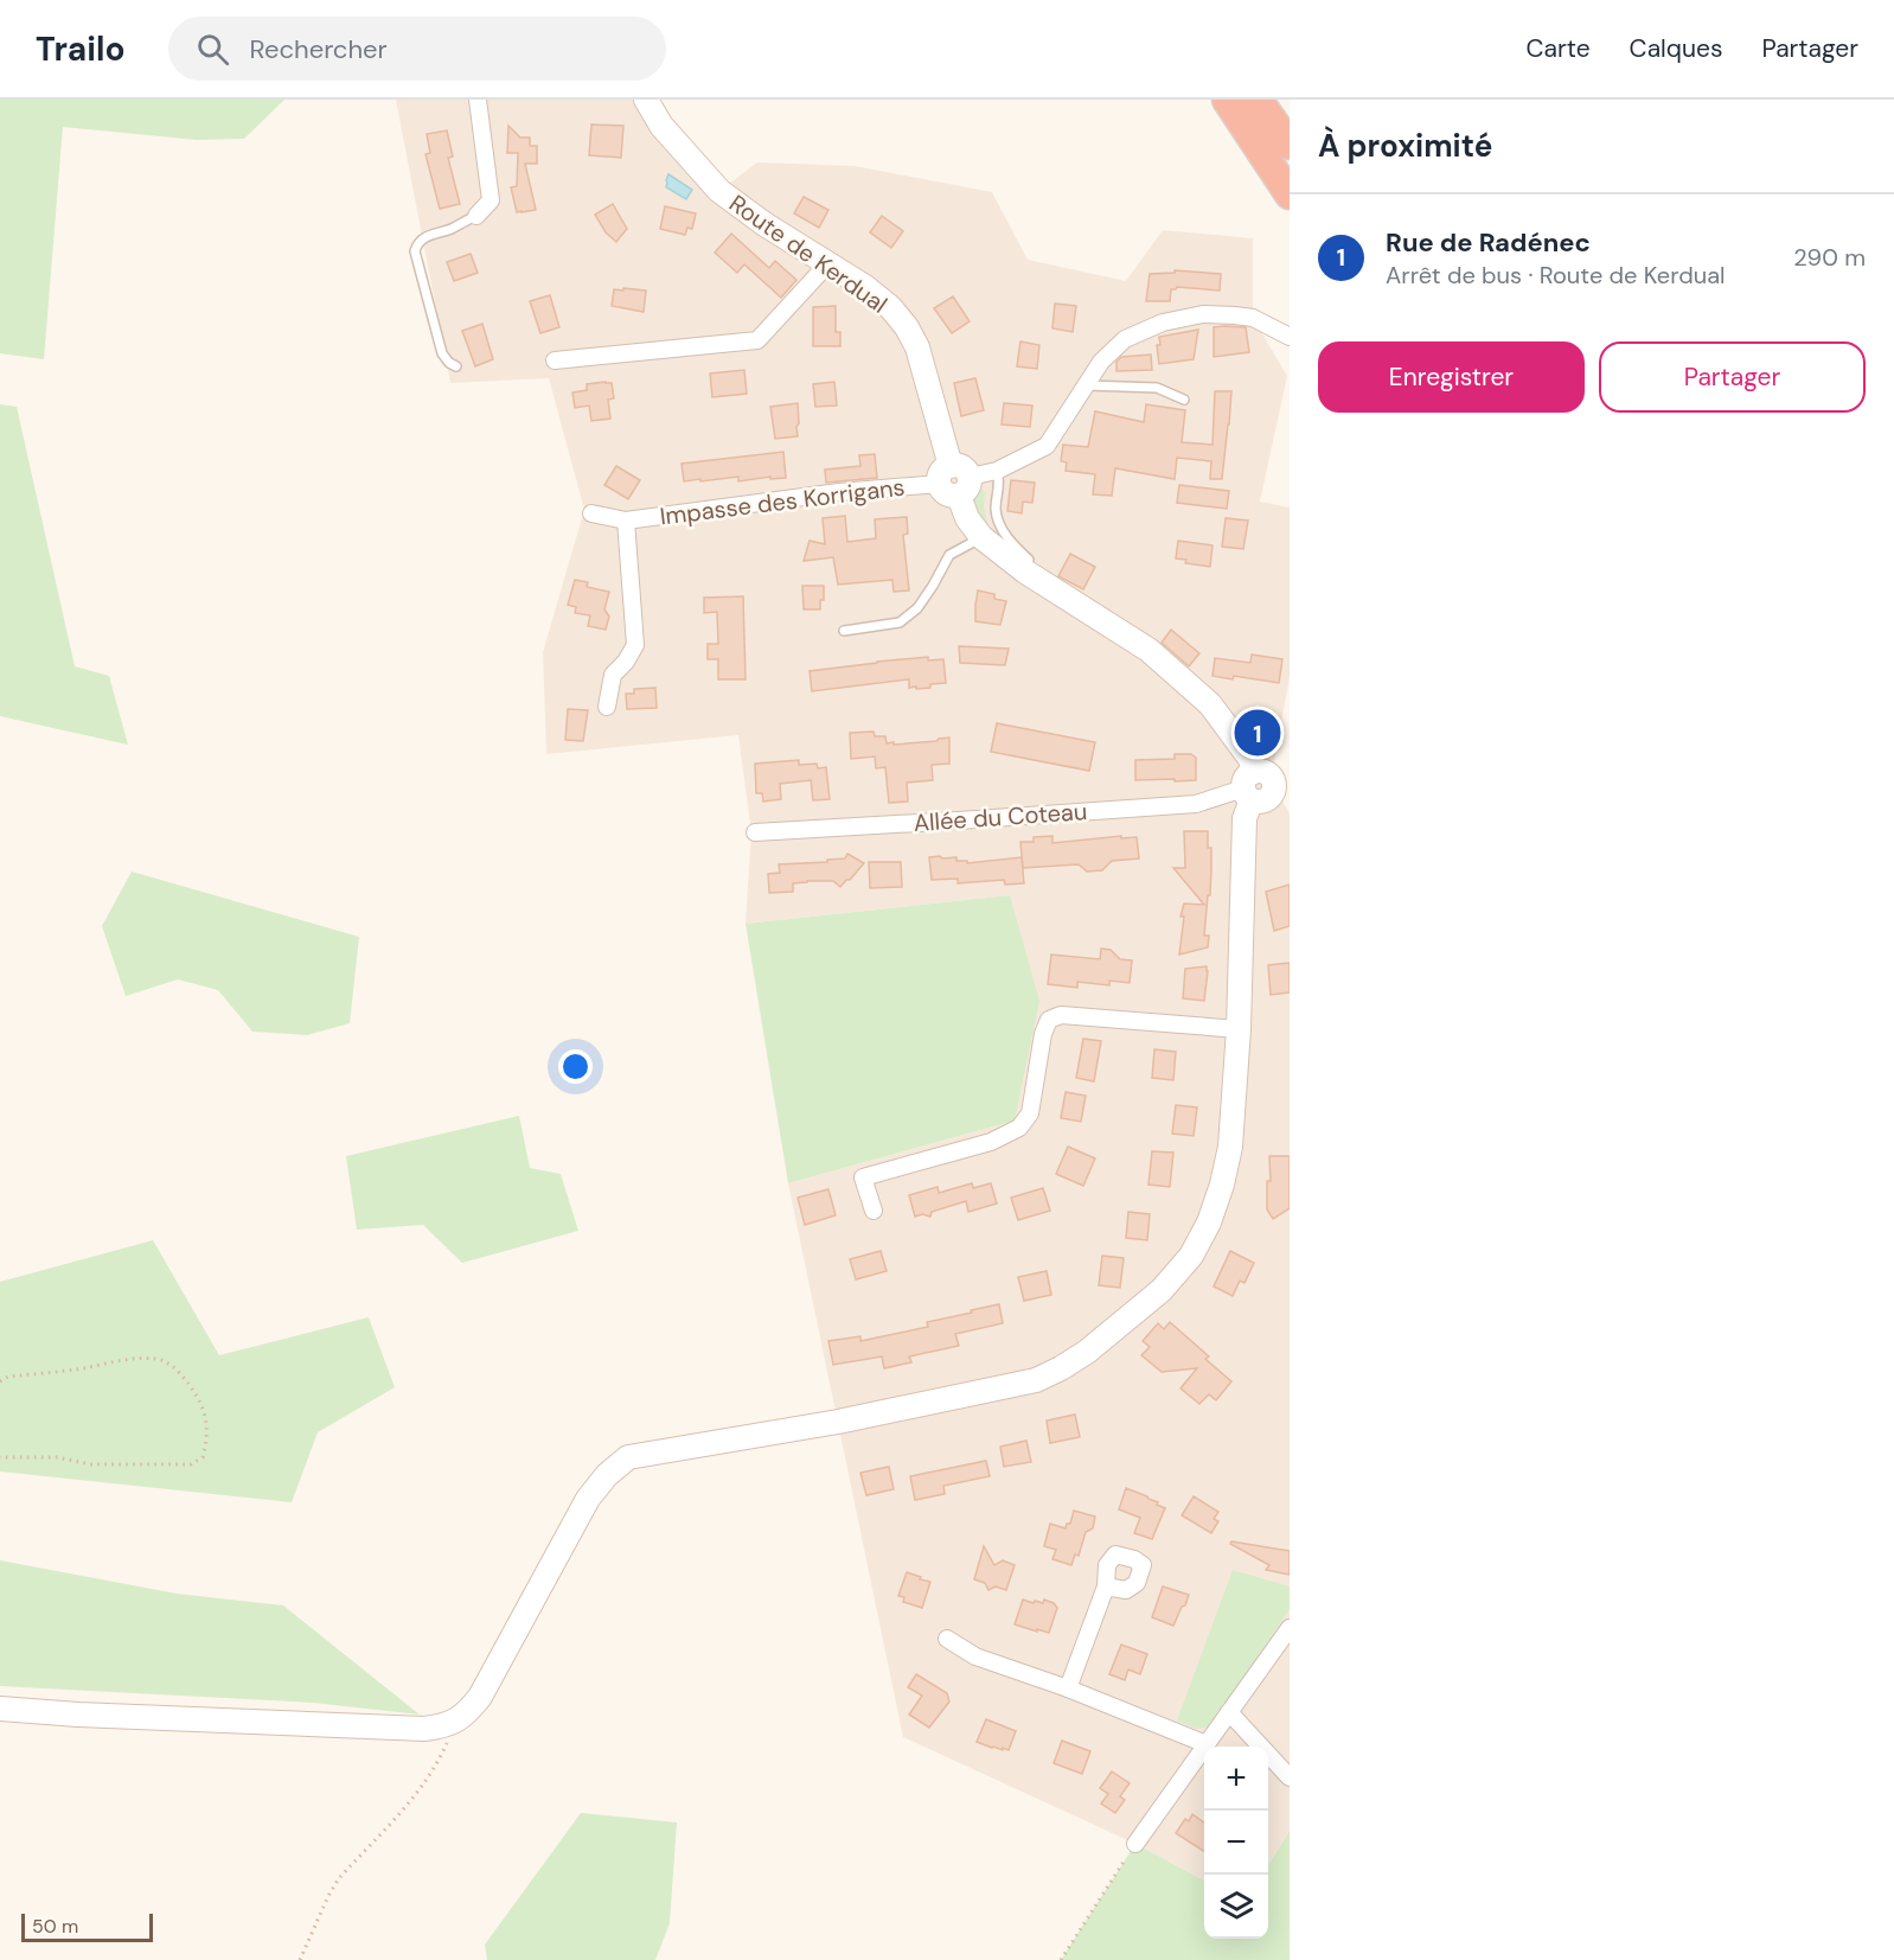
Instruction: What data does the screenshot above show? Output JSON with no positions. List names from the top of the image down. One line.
{"streets":{"street":["Route de Kerdual","Impasse des Korrigans","Allée du Coteau"]},"crossings":[["Route de Kerdual","Impasse des Korrigans"],["Route de Kerdual","Allée du Coteau"]],"scale_bar":"50 m","page":{"header":"Trailo","search":"Rechercher","nav":["Carte","Calques","Partager"],"heading":"À proximité","list":[{"mark":"1","name":"Rue de Radénec","note":"Arrêt de bus · Route de Kerdual","value":"290 m"}],"buttons":["Enregistrer","Partager"],"pins":"1","map_buttons":["+","−"],"scale":"50 m"}}
